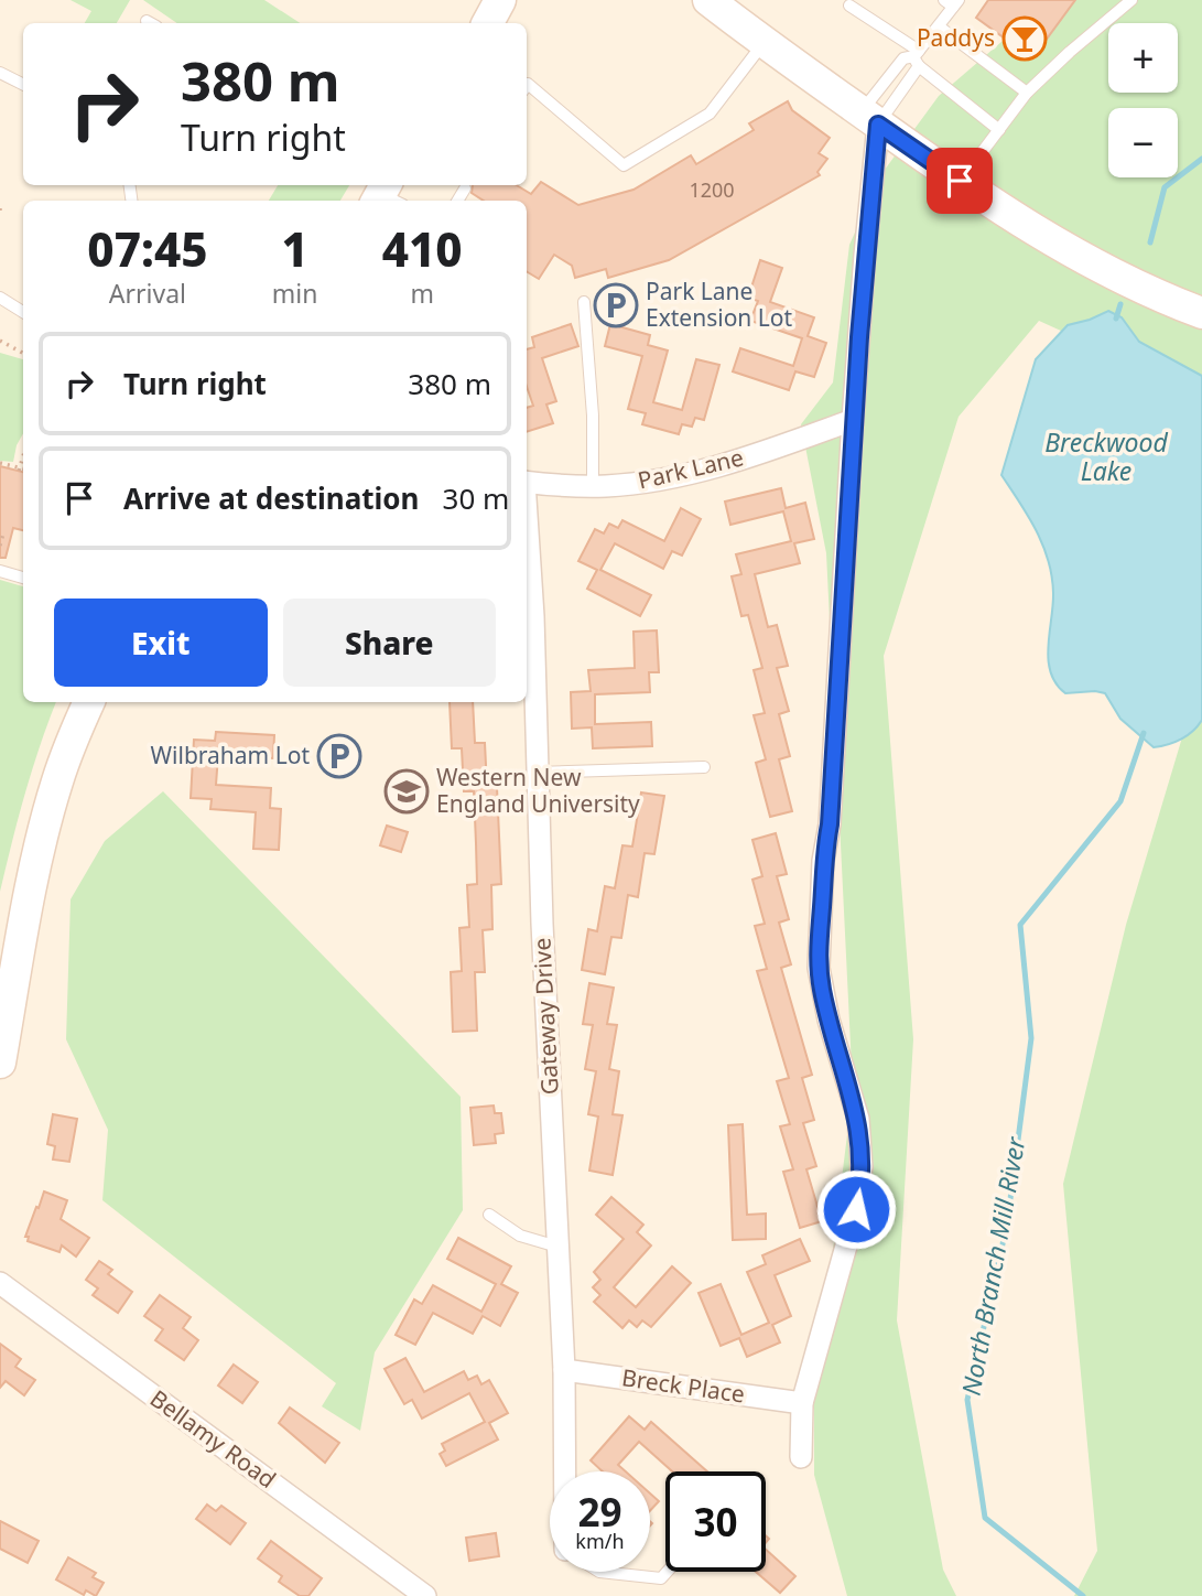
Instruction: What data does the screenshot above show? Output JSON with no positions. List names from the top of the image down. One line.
{"streets":{"street":["Park Lane","Gateway Drive","Breck Place","Bellamy Road"]},"crossings":[["Gateway Drive","Breck Place"]],"water":["Breckwood Lake","North Branch Mill River"],"places":{"bar":["Paddys"],"parking":["Park Lane Extension Lot","Wilbraham Lot"],"school or university":["Western New England University"]},"house_numbers":["1200"],"page":{"map_buttons":["+","−"],"turn":["380 m","Turn right"],"eta":["07:45","Arrival","1","min","410","m"],"list":[{"name":"Turn right","value":"380 m"},{"name":"Arrive at destination","value":"30 m"}],"buttons":["Exit","Share"],"speed":"29 km/h","limit":"30"}}
